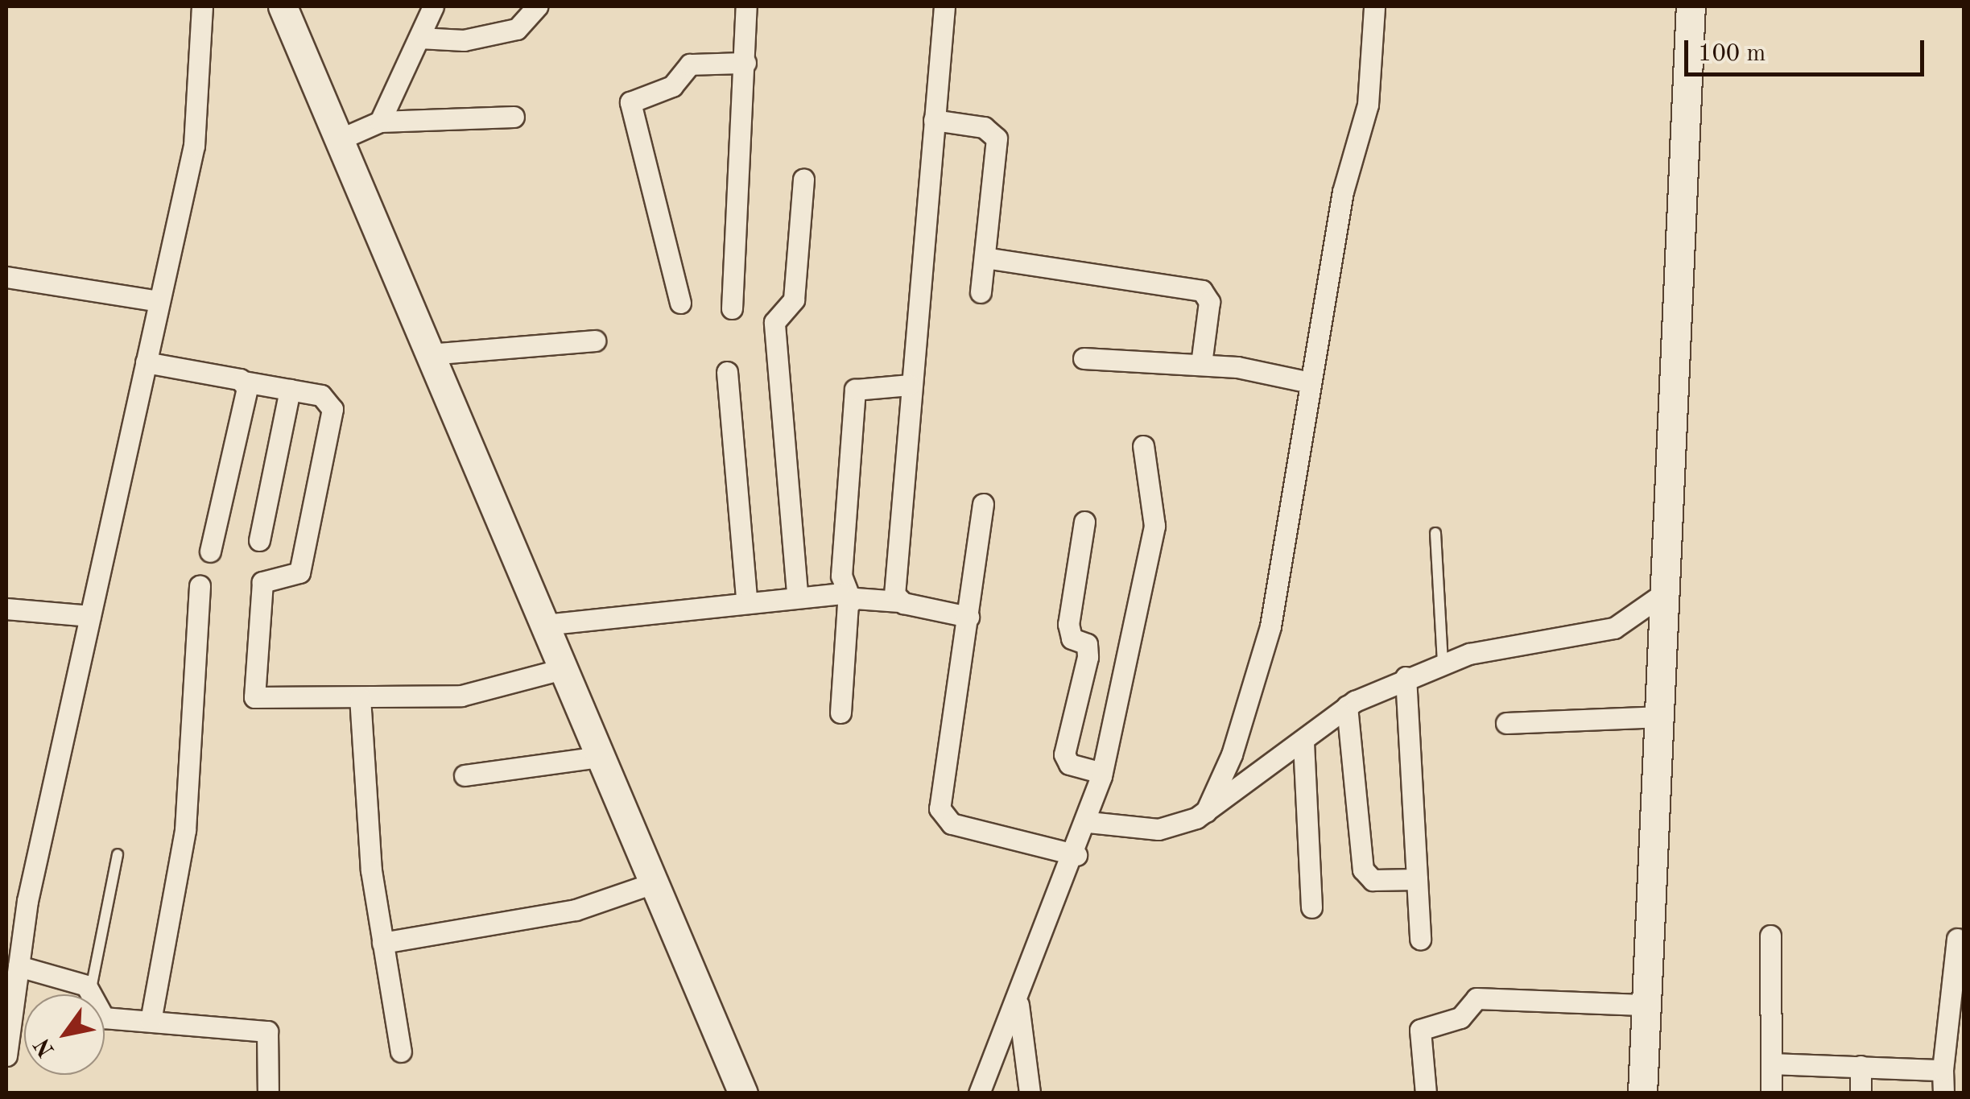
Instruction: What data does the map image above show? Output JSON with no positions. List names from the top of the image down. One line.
{"scale_bar":"100 m","north":"bottom left"}
